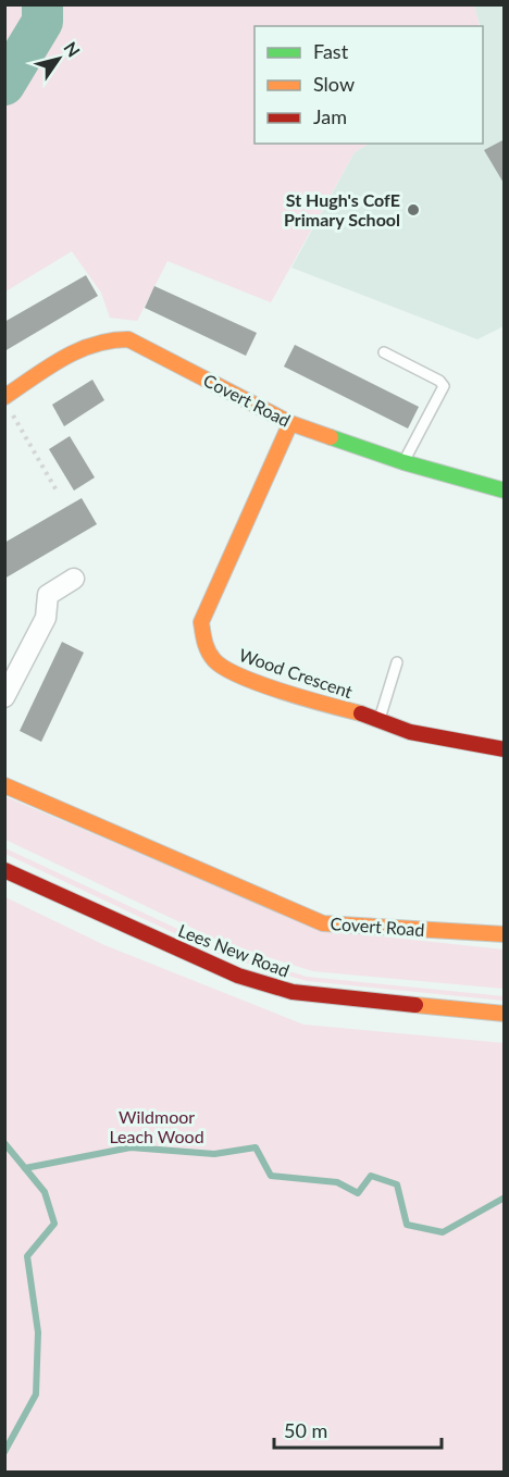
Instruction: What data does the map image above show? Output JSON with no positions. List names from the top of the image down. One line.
{"streets":{"street":["Covert Road","Wood Crescent","Lees New Road"]},"crossings":[["Covert Road","Wood Crescent"]],"parks":["Wildmoor Leach Wood"],"places":["St Hugh's CofE Primary School"],"legend":["Fast","Slow","Jam"],"scale_bar":"50 m","north":"top right"}
